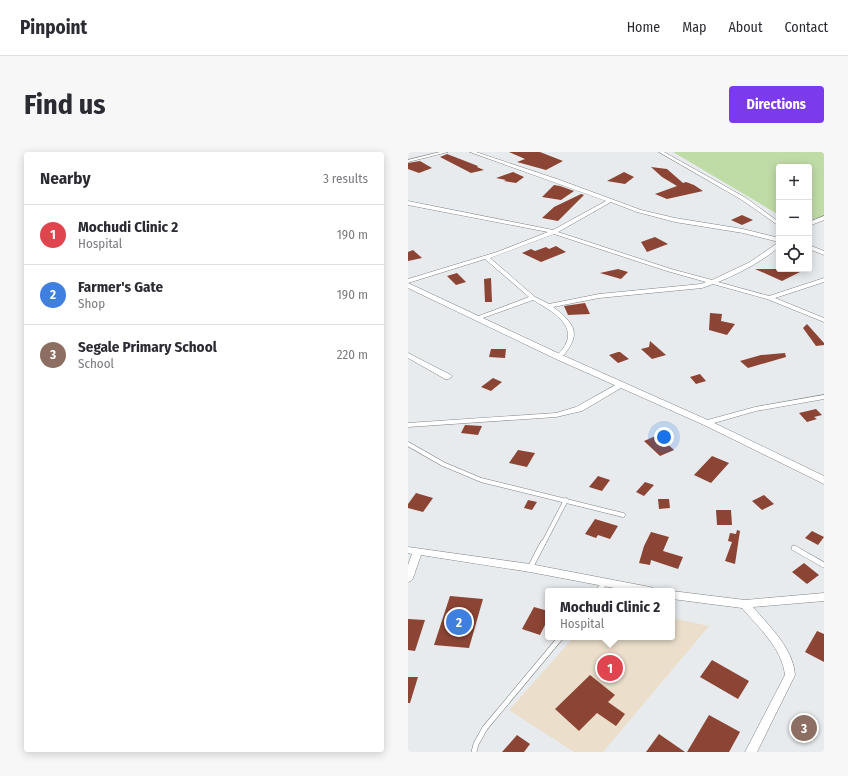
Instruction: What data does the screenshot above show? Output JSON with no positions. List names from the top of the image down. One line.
{"page":{"header":"Pinpoint","nav":["Home","Map","About","Contact"],"buttons":"Directions","title":"Find us","heading":["Nearby","3 results"],"map_buttons":["+","−"],"list":[{"mark":"1","name":"Mochudi Clinic 2","note":"Hospital","value":"190 m"},{"mark":"2","name":"Farmer's Gate","note":"Shop","value":"190 m"},{"mark":"3","name":"Segale Primary School","note":"School","value":"220 m"}],"popup":["Mochudi Clinic 2","Hospital"],"pins":["2","1","3"]}}
